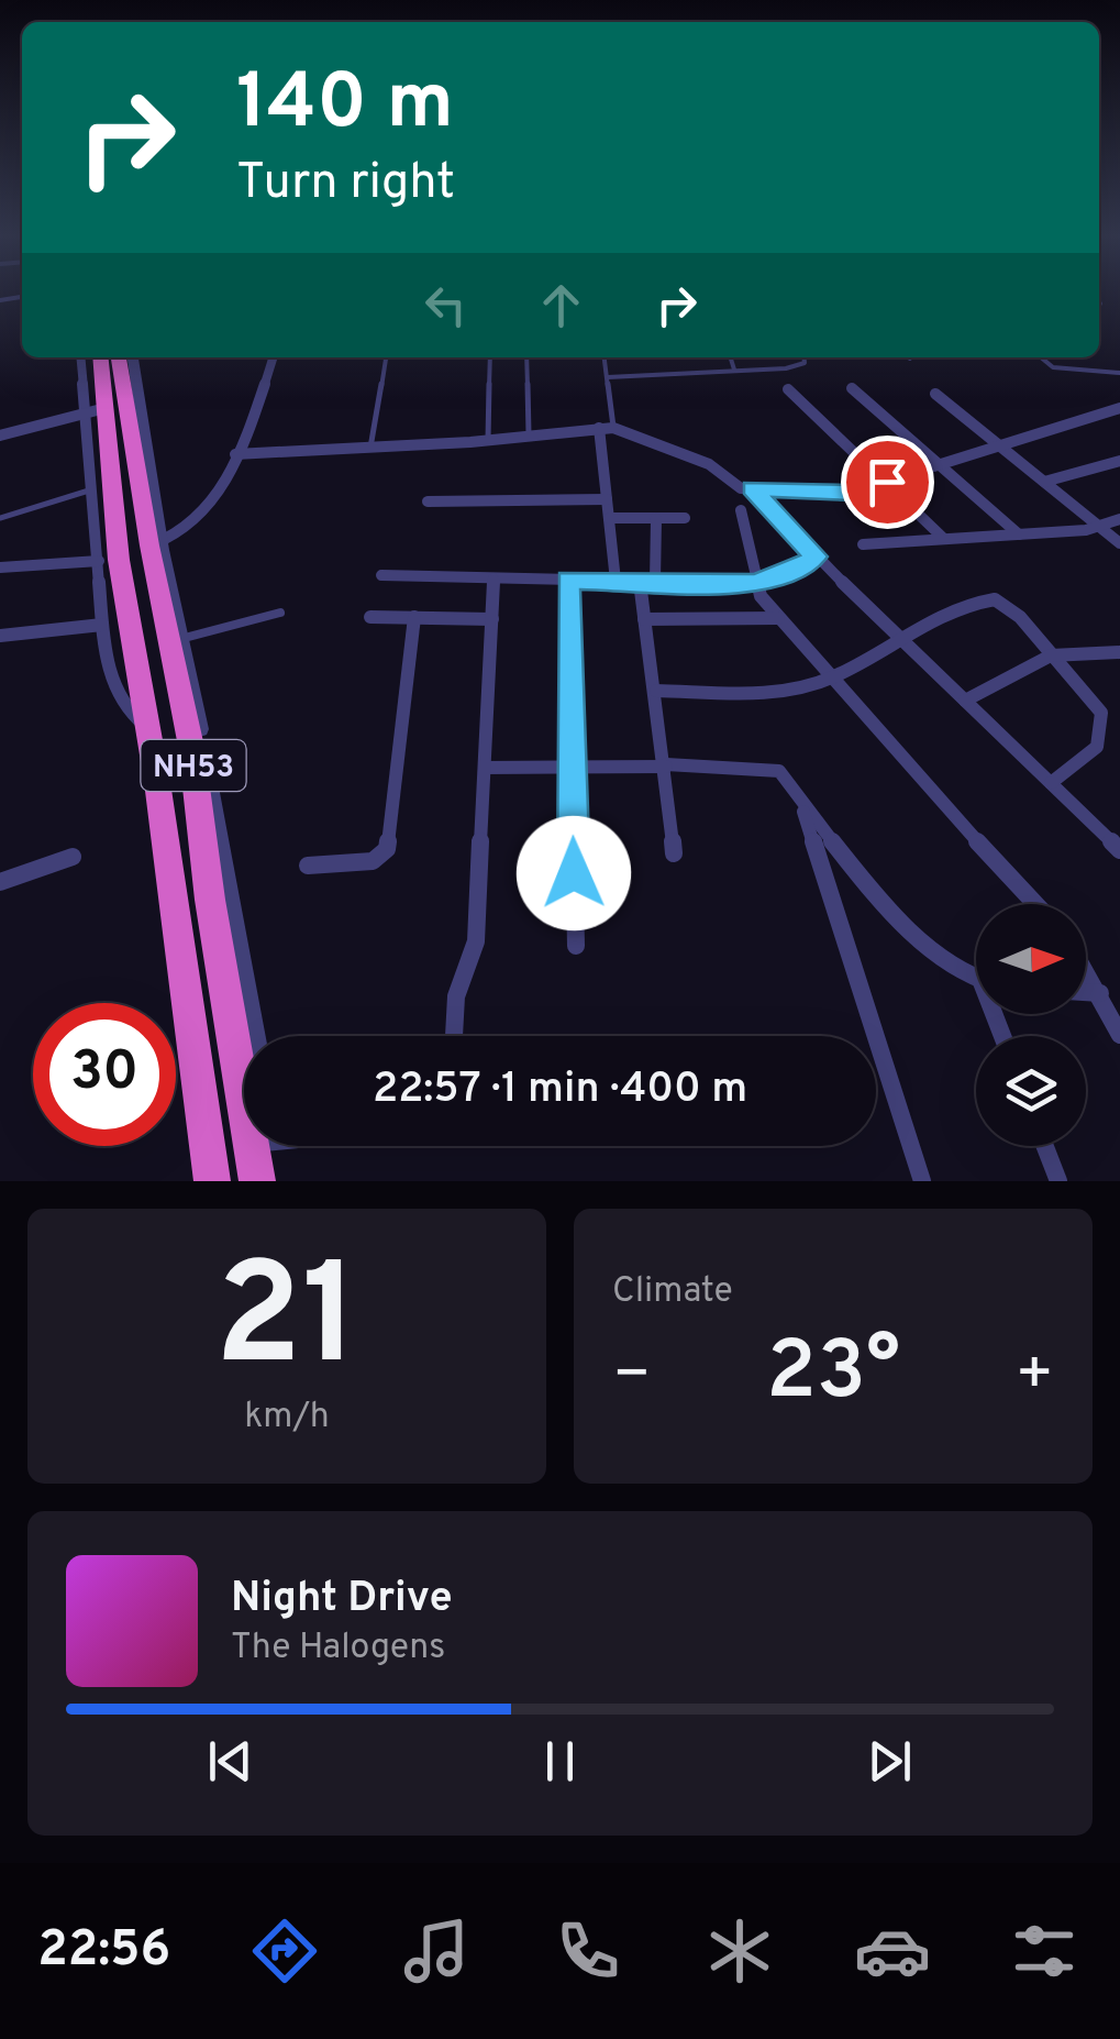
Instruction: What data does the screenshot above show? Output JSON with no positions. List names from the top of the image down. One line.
{"streets":{"highway":["NH53"]},"north":"right","page":{"turn":["140 m","Turn right"],"limit":"30","trip":"22:57 · 1 min · 400 m","tile":[["21","km/h"],"Climate"],"heat":["−","23°","+"],"song":["Night Drive","The Halogens"],"tabs":"22:56"}}
